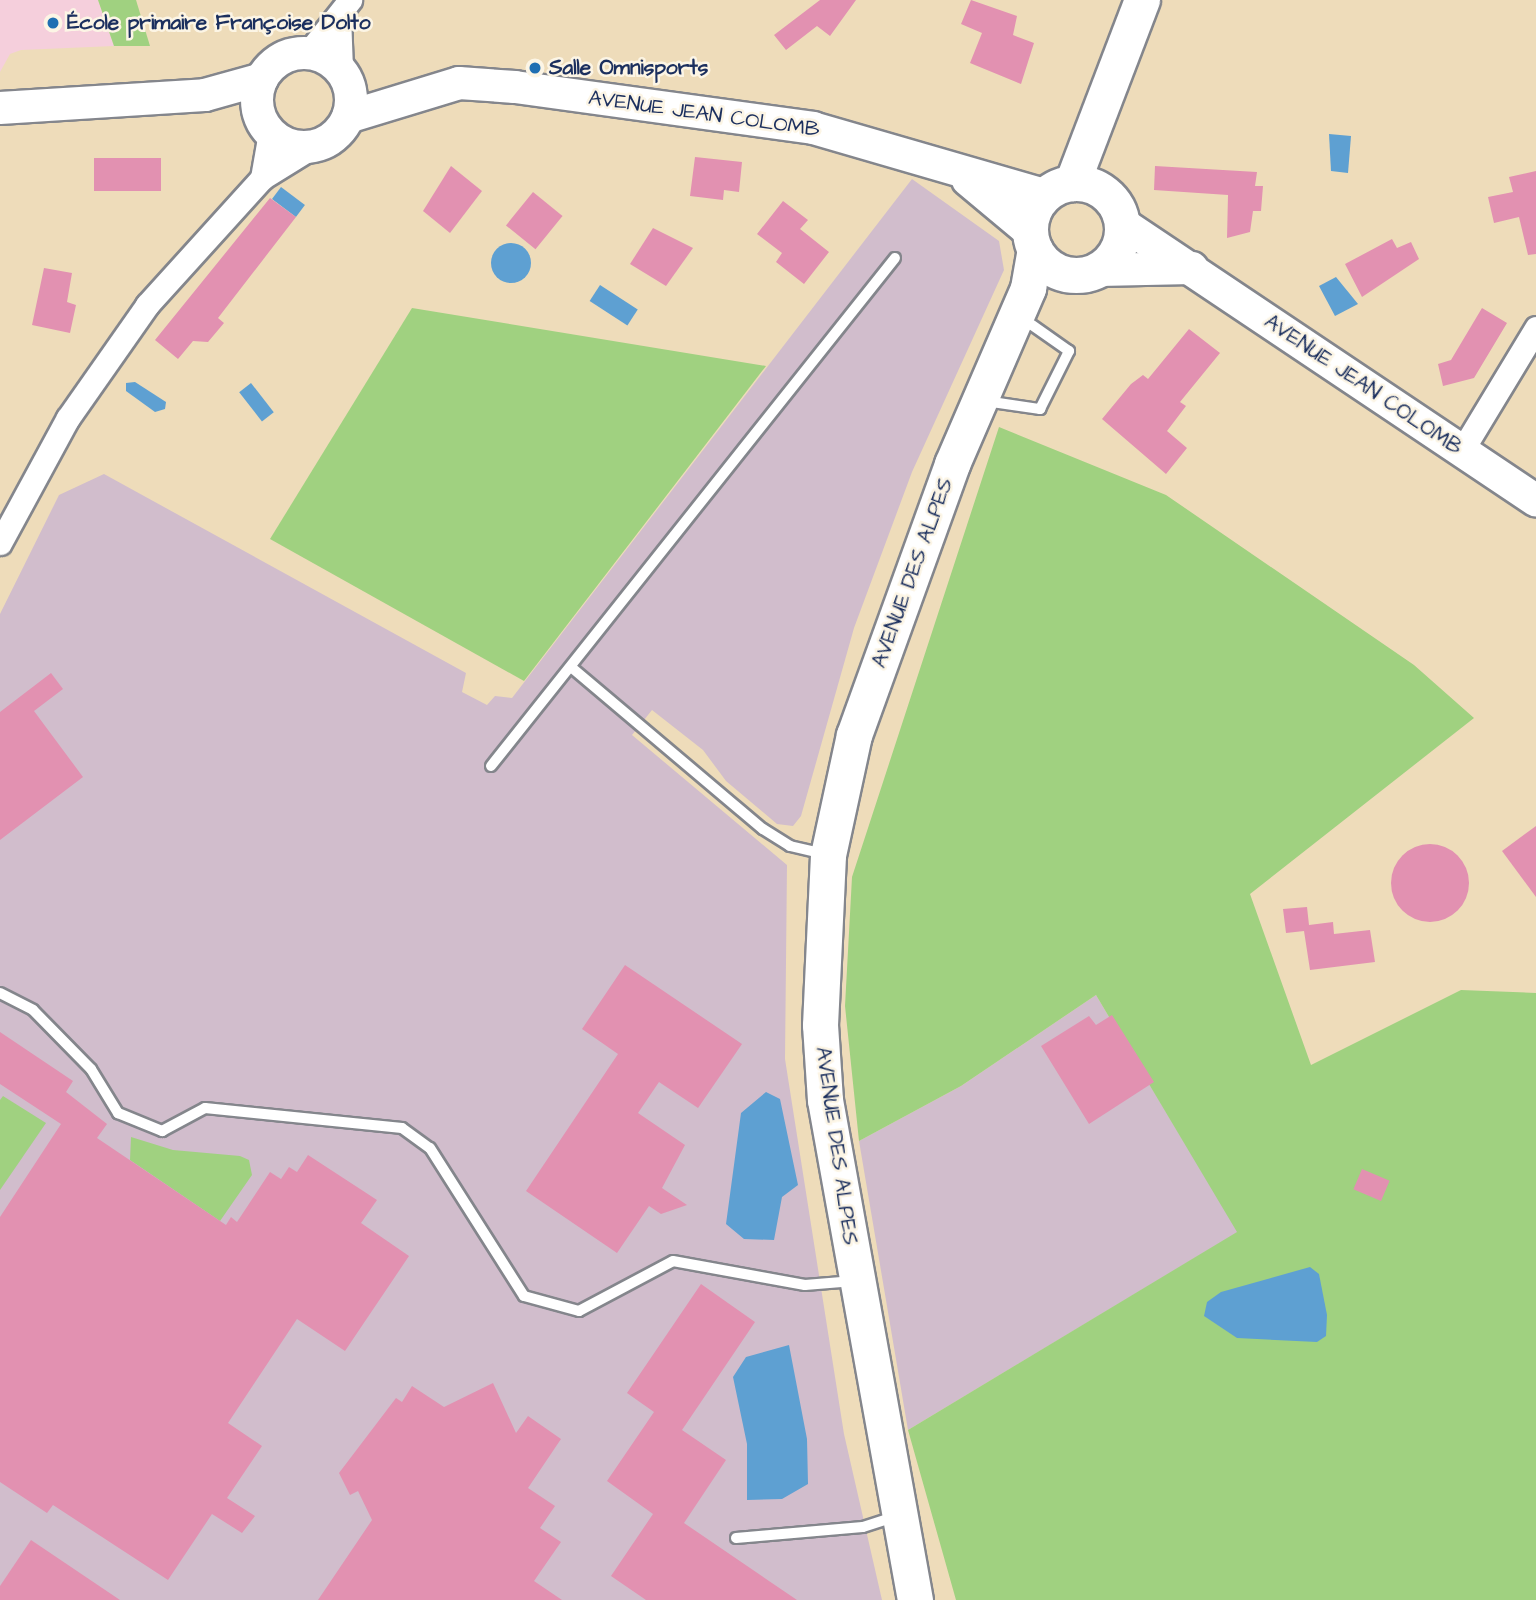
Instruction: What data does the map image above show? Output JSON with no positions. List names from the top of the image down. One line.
{"streets":{"main road":["AVENUE DES ALPES"],"street":["AVENUE JEAN COLOMB"]},"crossings":[["AVENUE JEAN COLOMB","AVENUE DES ALPES"]],"places":["École primaire Françoise Dolto","Salle Omnisports"]}
